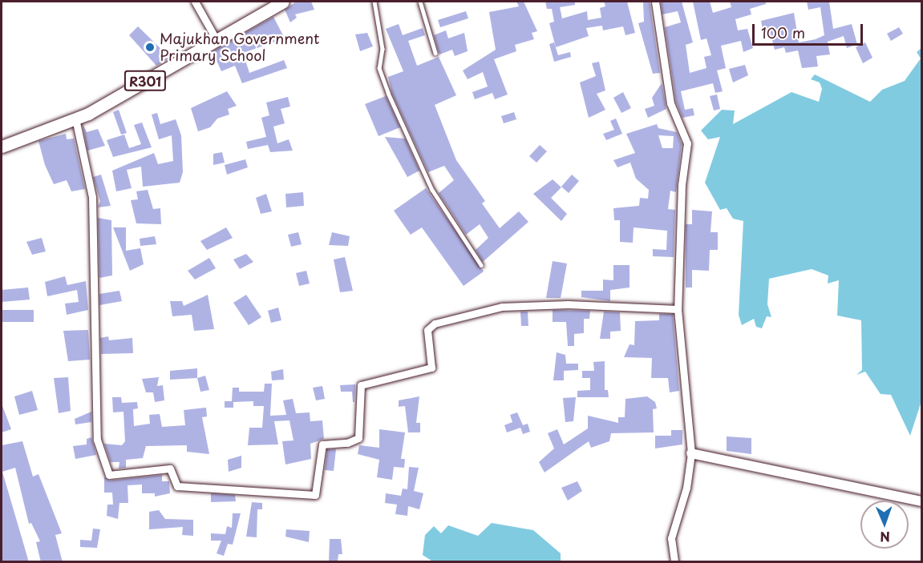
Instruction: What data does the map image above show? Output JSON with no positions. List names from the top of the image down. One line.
{"streets":{"main road":["R301"]},"places":["Majukhan Government Primary School"],"scale_bar":"100 m","north":"bottom"}
